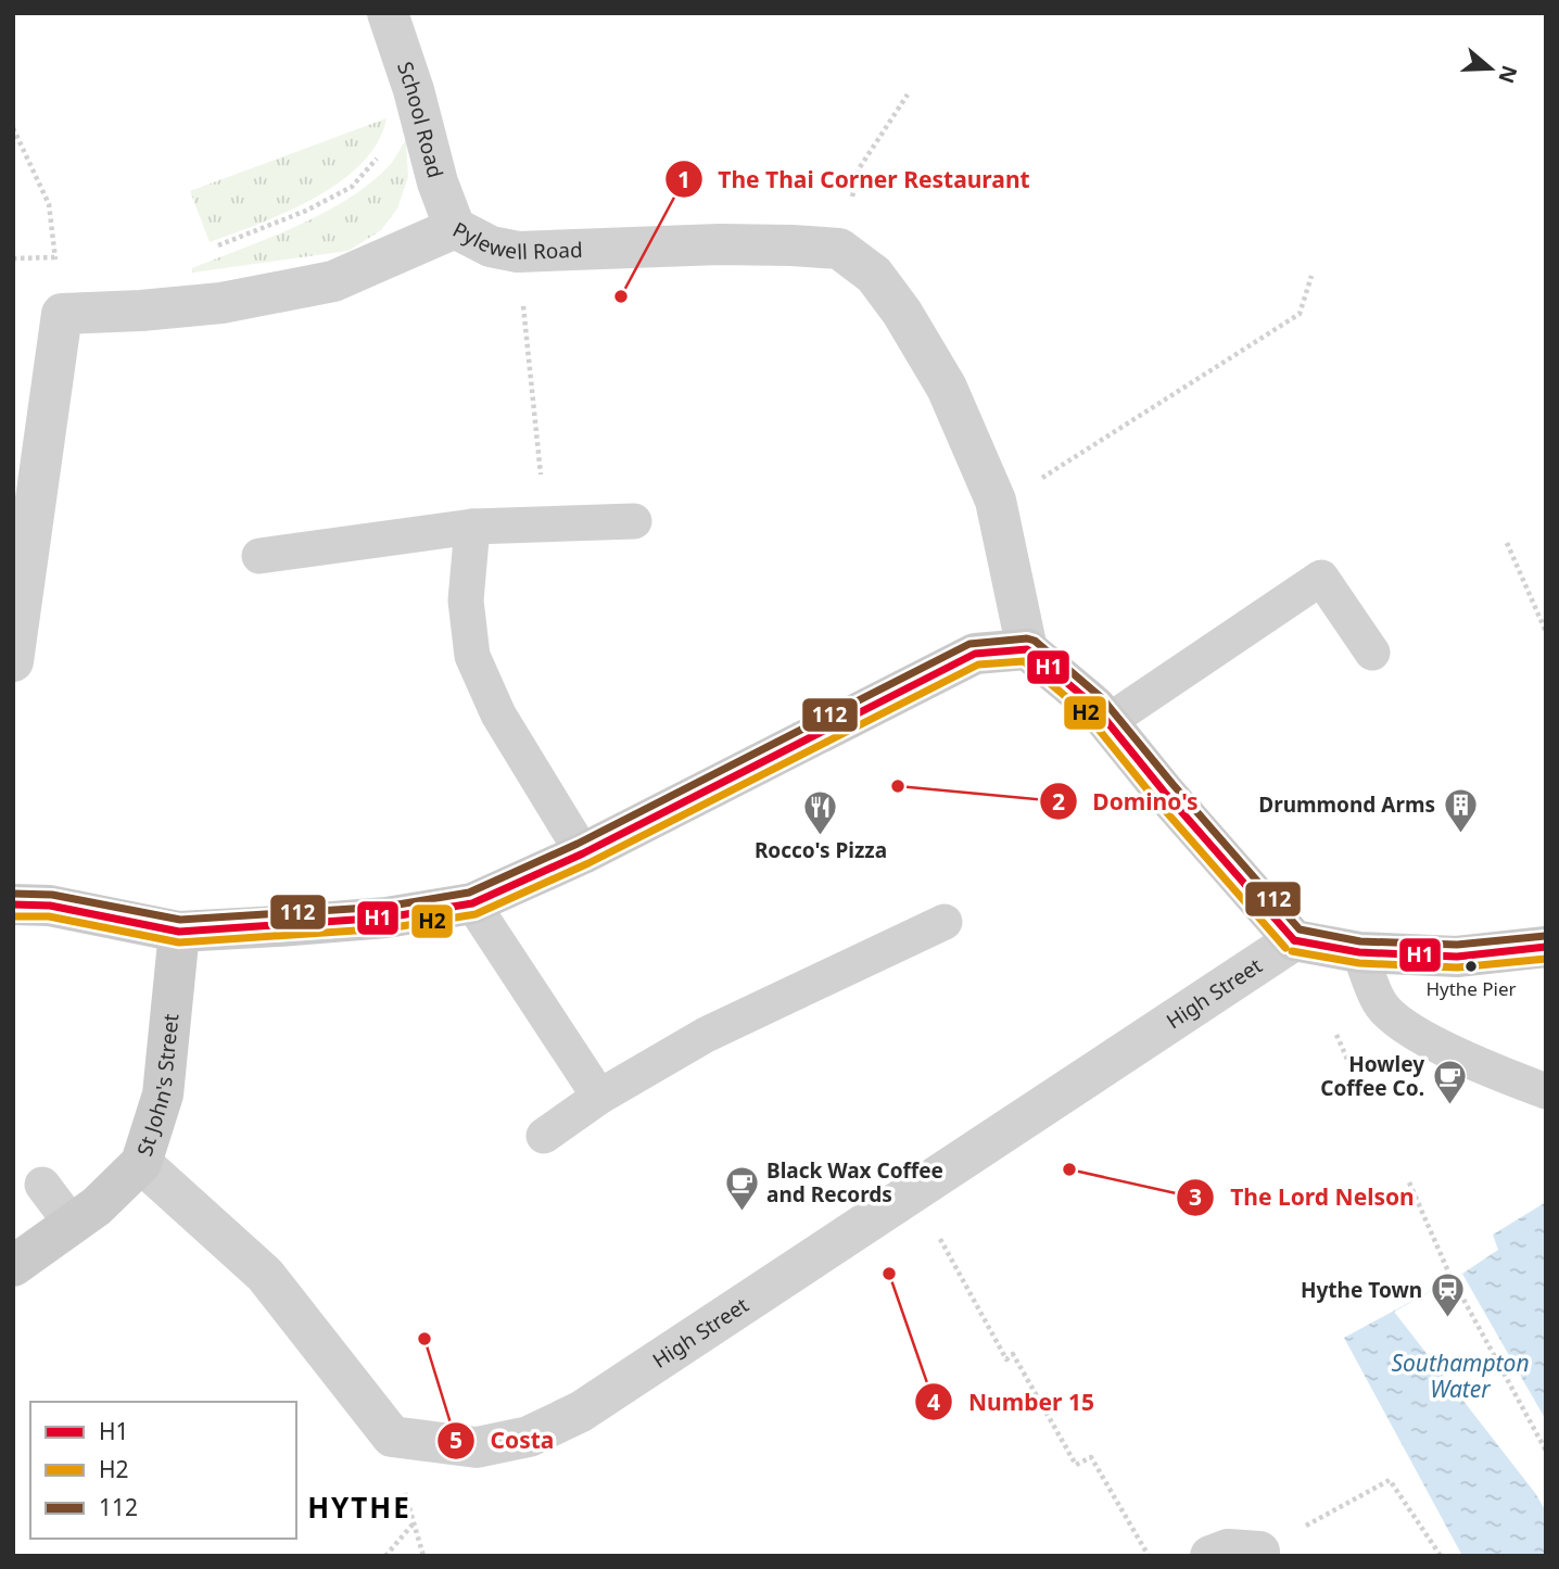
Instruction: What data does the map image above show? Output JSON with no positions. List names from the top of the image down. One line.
{"streets":{"street":["School Road","Pylewell Road","High Street","St John's Street"]},"crossings":[["School Road","Pylewell Road"],["High Street","St John's Street"]],"districts":["HYTHE"],"water":["Southampton Water"],"places":{"other":["The Thai Corner Restaurant","Domino's","Hythe Pier","The Lord Nelson","Number 15","Costa"],"building":["Drummond Arms"],"restaurant":["Rocco's Pizza"],"cafe":["Howley Coffee Co.","Black Wax Coffee and Records"],"station":["Hythe Town"]},"lines":["transit line 112","transit line H1","transit line H2"],"legend":["H1","H2","112"],"north":"right"}
